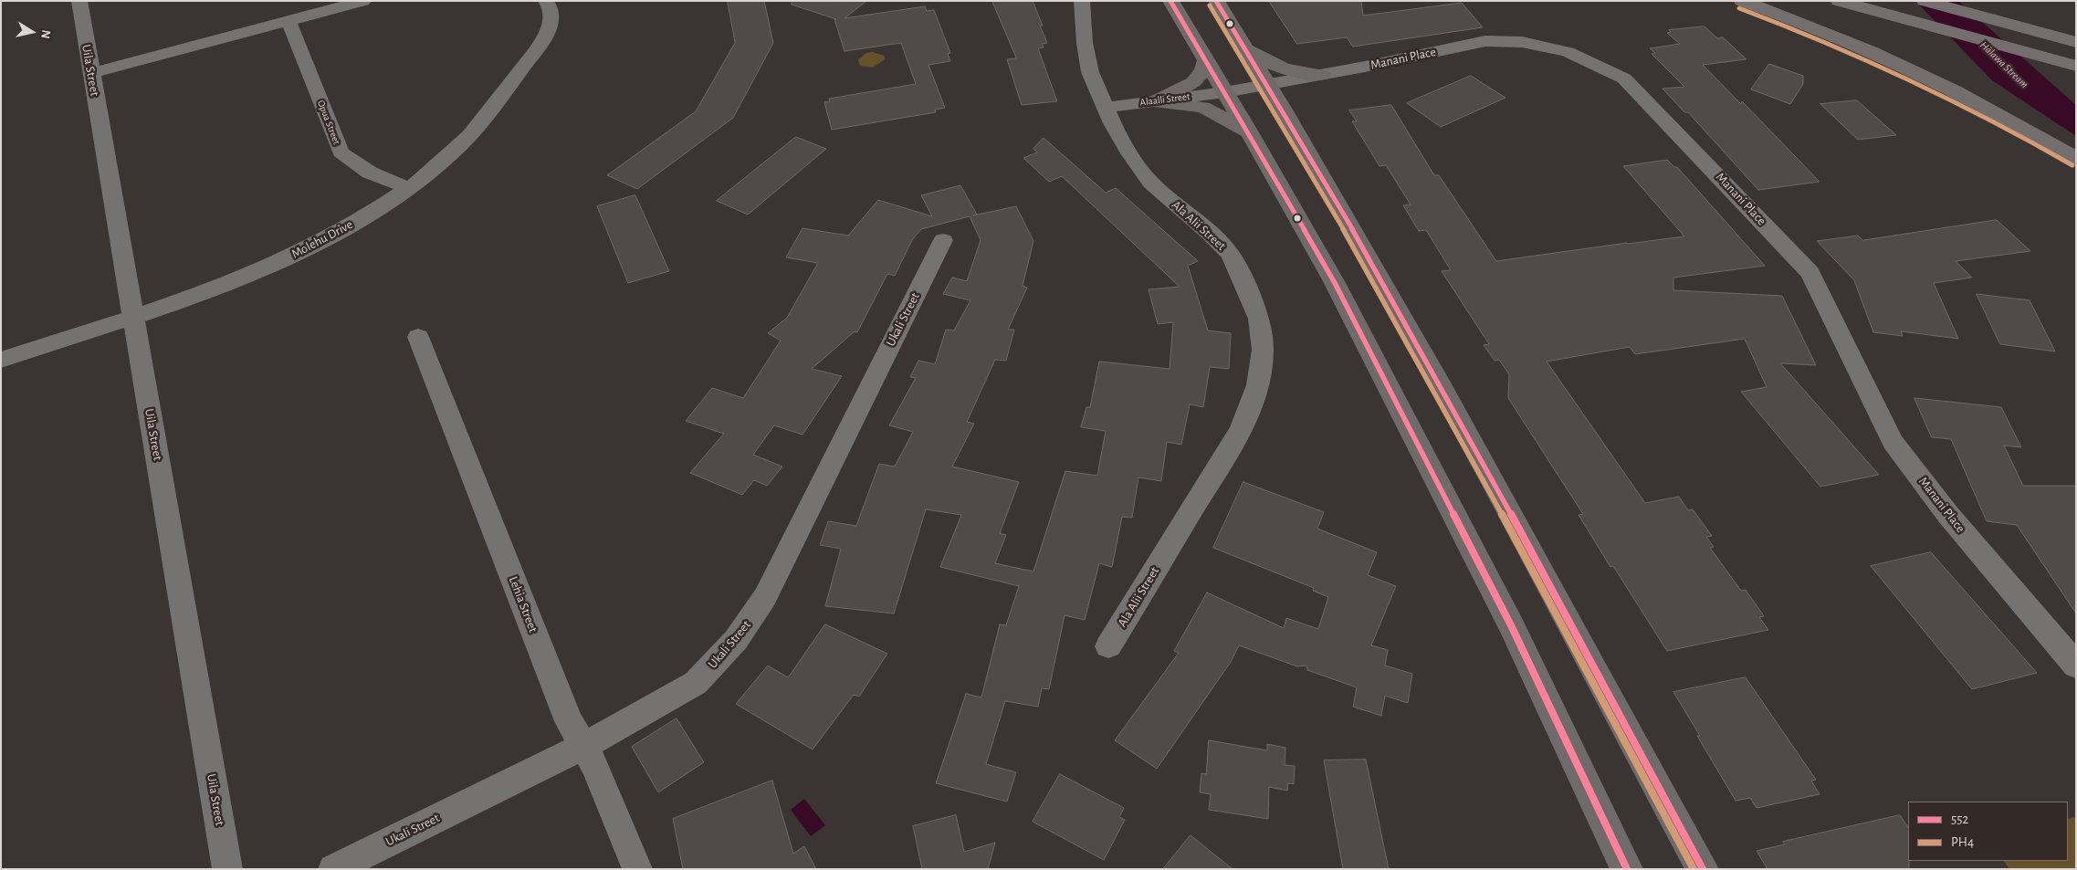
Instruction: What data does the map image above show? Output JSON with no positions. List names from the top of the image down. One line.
{"streets":{"street":["Manani Place","Uila Street","Alaalli Street","Opua Street","Ala Alii Street","Molehu Drive","Ukali Street","Lehia Street"]},"crossings":[["Manani Place","Alaalli Street"],["Uila Street","Molehu Drive"],["Alaalli Street","Ala Alii Street"],["Opua Street","Molehu Drive"],["Ukali Street","Lehia Street"]],"water":["Hālawa Stream"],"lines":["transit line 552","transit line PH4"],"legend":["552","PH4"],"north":"right"}
